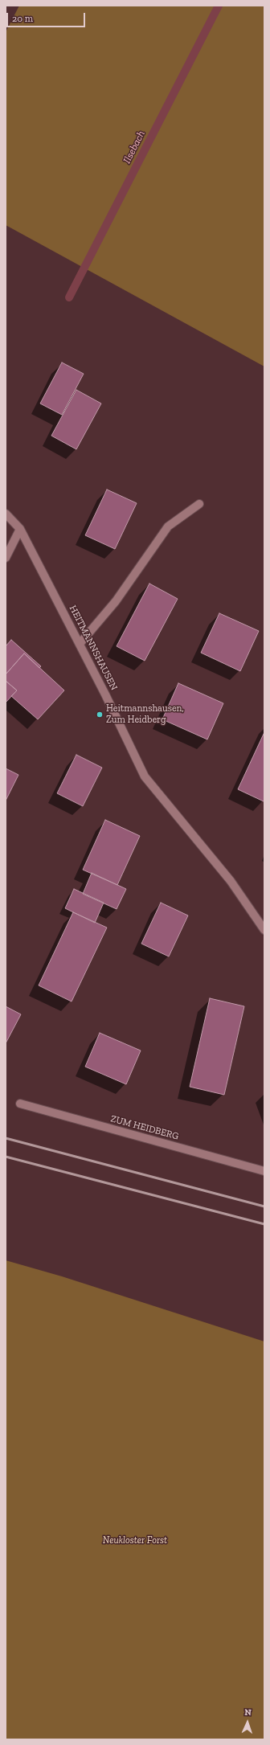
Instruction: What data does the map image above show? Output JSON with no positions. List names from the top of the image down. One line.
{"streets":{"street":["HEITMANNSHAUSEN","ZUM HEIDBERG"]},"water":["Ilsebach"],"parks":["Neukloster Forst"],"places":["Heitmannshausen, Zum Heidberg"],"scale_bar":"20 m","north":"top"}
